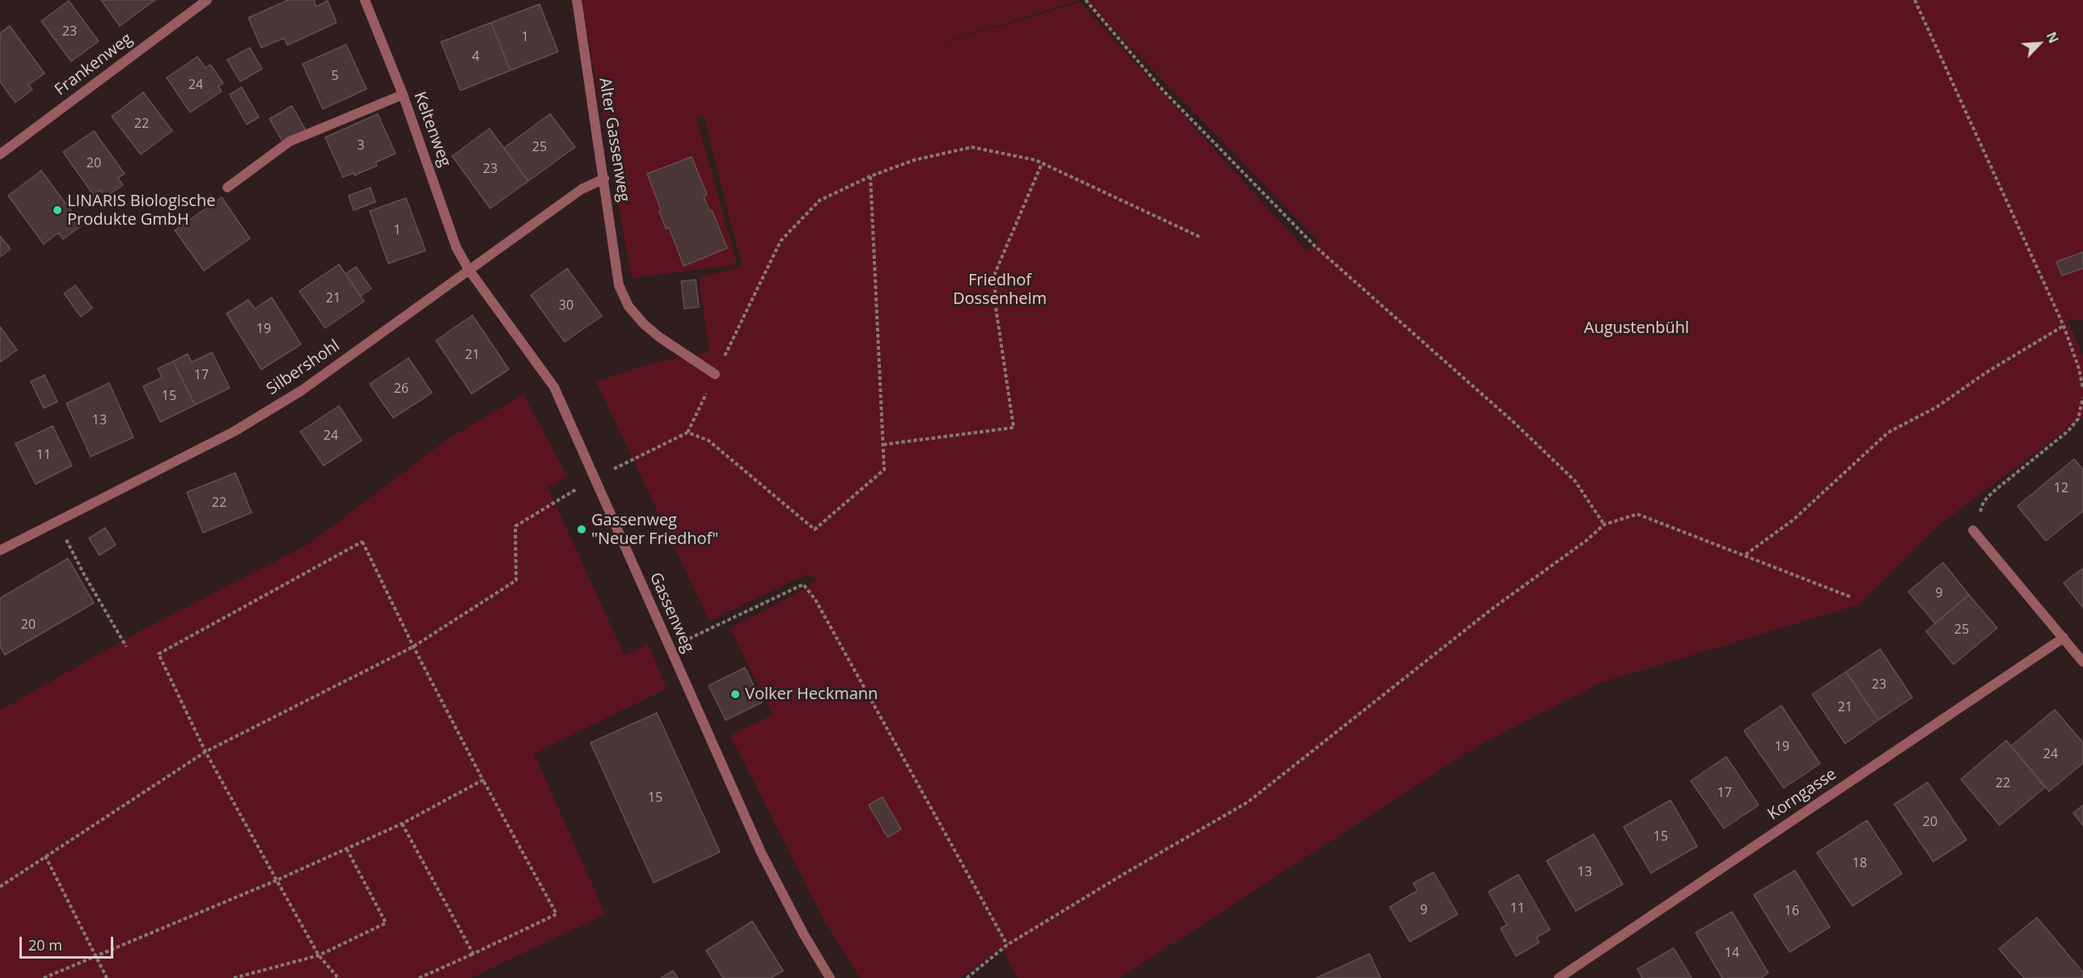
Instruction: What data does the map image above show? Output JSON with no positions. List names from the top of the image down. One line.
{"streets":{"street":["Frankenweg","Keltenweg","Alter Gassenweg","Silbershohl","Gassenweg","Korngasse"]},"crossings":[["Keltenweg","Silbershohl"],["Keltenweg","Gassenweg"],["Alter Gassenweg","Silbershohl"],["Silbershohl","Gassenweg"]],"parks":["Friedhof Dossenheim","Augustenbühl"],"places":["LINARIS Biologische Produkte GmbH","Gassenweg \"Neuer Friedhof\"","Volker Heckmann"],"house_numbers":["23","1","4","5","24","22","3","25","20","23","1","21","30","19","21","17","26","15","13","24","11","12","22","9","20","25","23","21","19","24","22","17","15","20","15","18","13","11","9","16","14"],"scale_bar":"20 m","north":"top right"}
